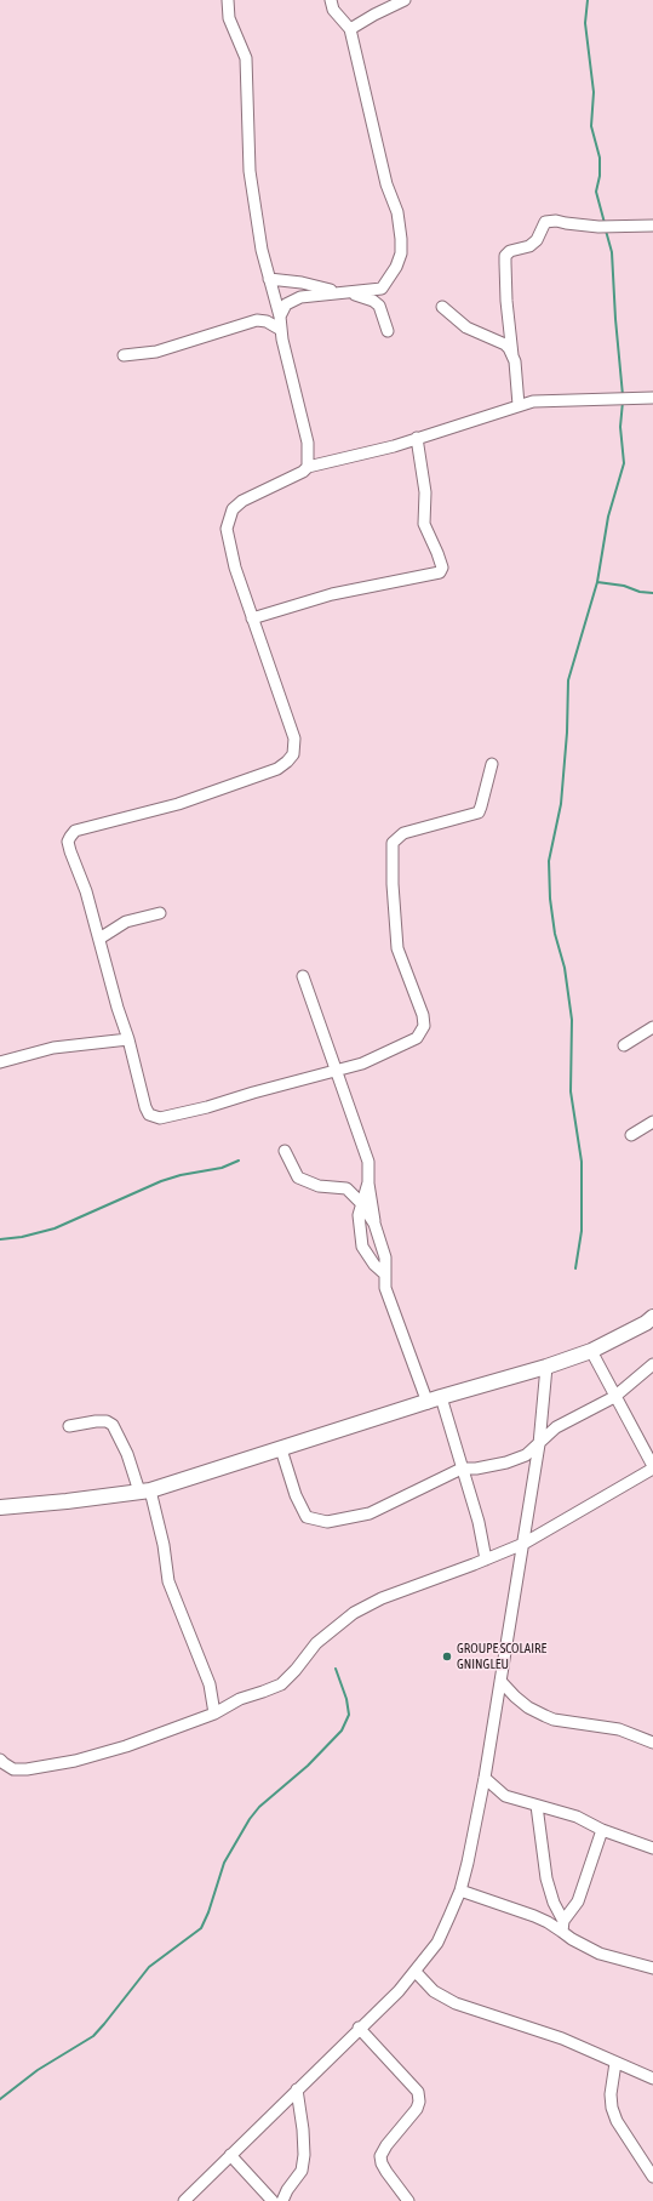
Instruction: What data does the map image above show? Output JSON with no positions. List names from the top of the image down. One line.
{"places":["GROUPE SCOLAIRE GNINGLEU"]}
